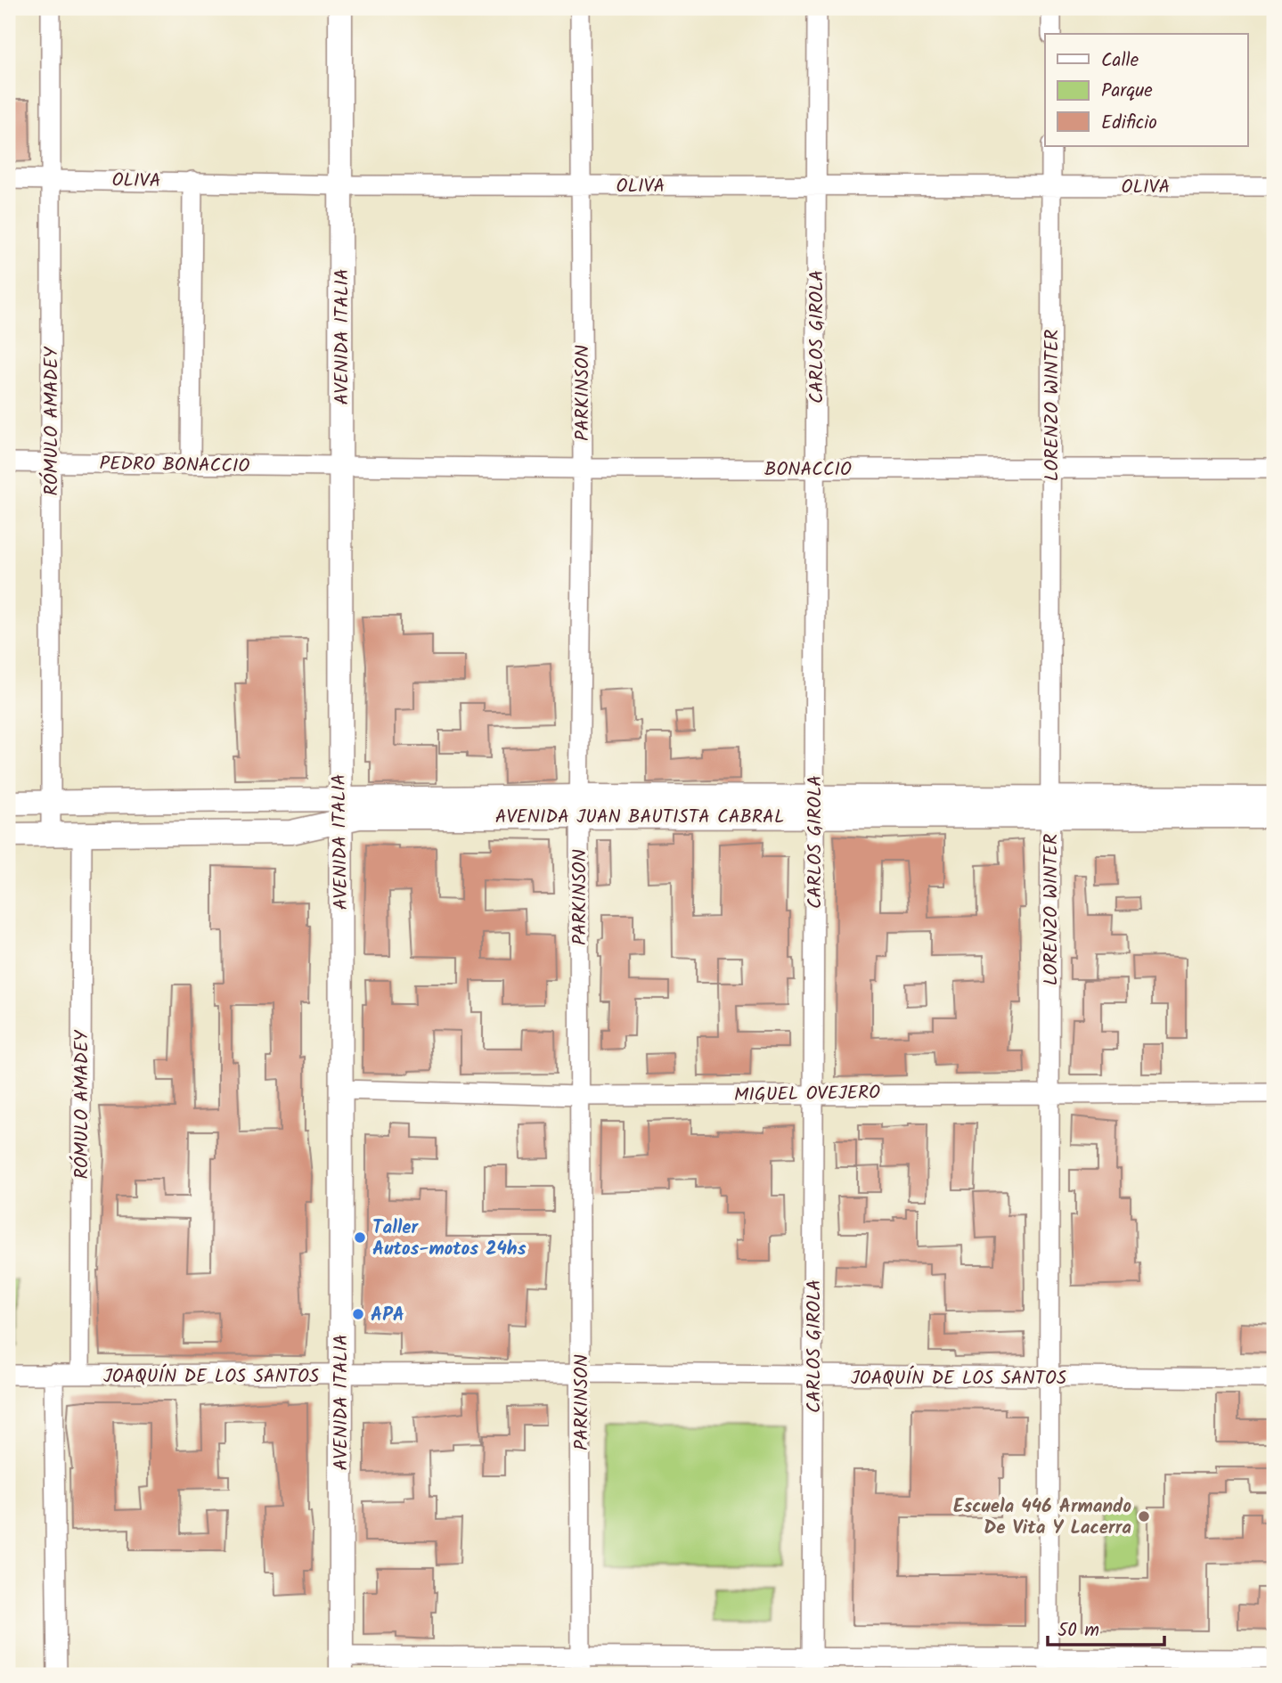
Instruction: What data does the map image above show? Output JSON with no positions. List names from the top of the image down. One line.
{"streets":{"main road":["AVENIDA ITALIA","AVENIDA JUAN BAUTISTA CABRAL"],"street":["OLIVA","CARLOS GIROLA","PARKINSON","LORENZO WINTER","RÓMULO AMADEY","PEDRO BONACCIO","BONACCIO","MIGUEL OVEJERO","JOAQUÍN DE LOS SANTOS"]},"crossings":[["OLIVA","AVENIDA ITALIA"],["OLIVA","CARLOS GIROLA"],["OLIVA","PARKINSON"],["OLIVA","LORENZO WINTER"],["OLIVA","RÓMULO AMADEY"],["AVENIDA ITALIA","PEDRO BONACCIO"],["AVENIDA ITALIA","BONACCIO"],["AVENIDA ITALIA","AVENIDA JUAN BAUTISTA CABRAL"],["AVENIDA ITALIA","MIGUEL OVEJERO"],["AVENIDA ITALIA","JOAQUÍN DE LOS SANTOS"],["CARLOS GIROLA","BONACCIO"],["CARLOS GIROLA","AVENIDA JUAN BAUTISTA CABRAL"],["CARLOS GIROLA","MIGUEL OVEJERO"],["CARLOS GIROLA","JOAQUÍN DE LOS SANTOS"],["PARKINSON","BONACCIO"],["PARKINSON","AVENIDA JUAN BAUTISTA CABRAL"],["PARKINSON","MIGUEL OVEJERO"],["PARKINSON","JOAQUÍN DE LOS SANTOS"],["LORENZO WINTER","BONACCIO"],["LORENZO WINTER","AVENIDA JUAN BAUTISTA CABRAL"],["LORENZO WINTER","MIGUEL OVEJERO"],["LORENZO WINTER","JOAQUÍN DE LOS SANTOS"],["RÓMULO AMADEY","PEDRO BONACCIO"],["RÓMULO AMADEY","AVENIDA JUAN BAUTISTA CABRAL"],["RÓMULO AMADEY","JOAQUÍN DE LOS SANTOS"],["PEDRO BONACCIO","BONACCIO"]],"places":["Taller Autos-motos 24hs","APA","Escuela 446 Armando De Vita Y Lacerra"],"legend":["Calle","Parque","Edificio"],"scale_bar":"50 m"}
